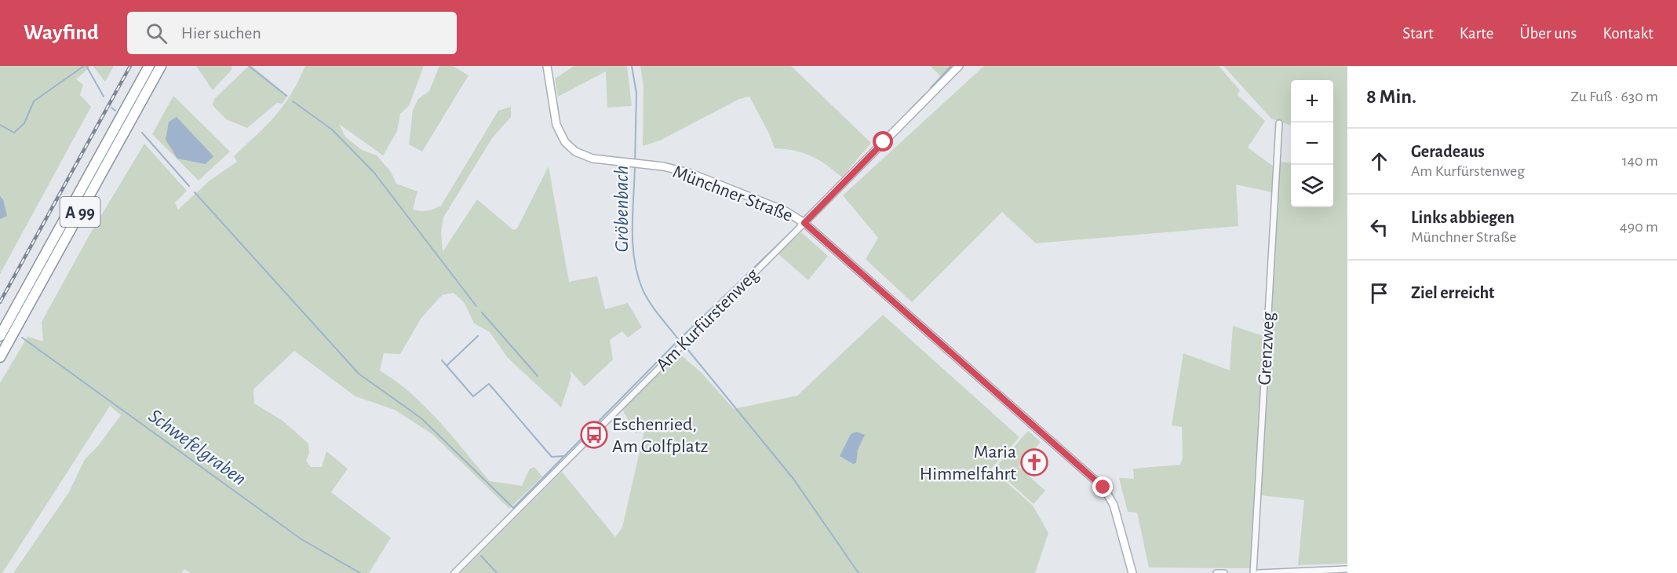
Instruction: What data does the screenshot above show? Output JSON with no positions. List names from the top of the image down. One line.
{"streets":{"highway":["A 99"],"street":["Münchner Straße","Am Kurfürstenweg","Grenzweg"]},"crossings":[["Münchner Straße","Am Kurfürstenweg"]],"water":["Gröbenbach","Schwefelgraben"],"places":{"bus stop":["Eschenried, Am Golfplatz"],"church":["Maria Himmelfahrt"]},"page":{"header":"Wayfind","search":"Hier suchen","nav":["Start","Karte","Über uns","Kontakt"],"heading":["8 Min.","Zu Fuß · 630 m"],"map_buttons":["+","−"],"list":[["Geradeaus","Am Kurfürstenweg","140 m"],["Links abbiegen","Münchner Straße","490 m"],"Ziel erreicht"]}}
